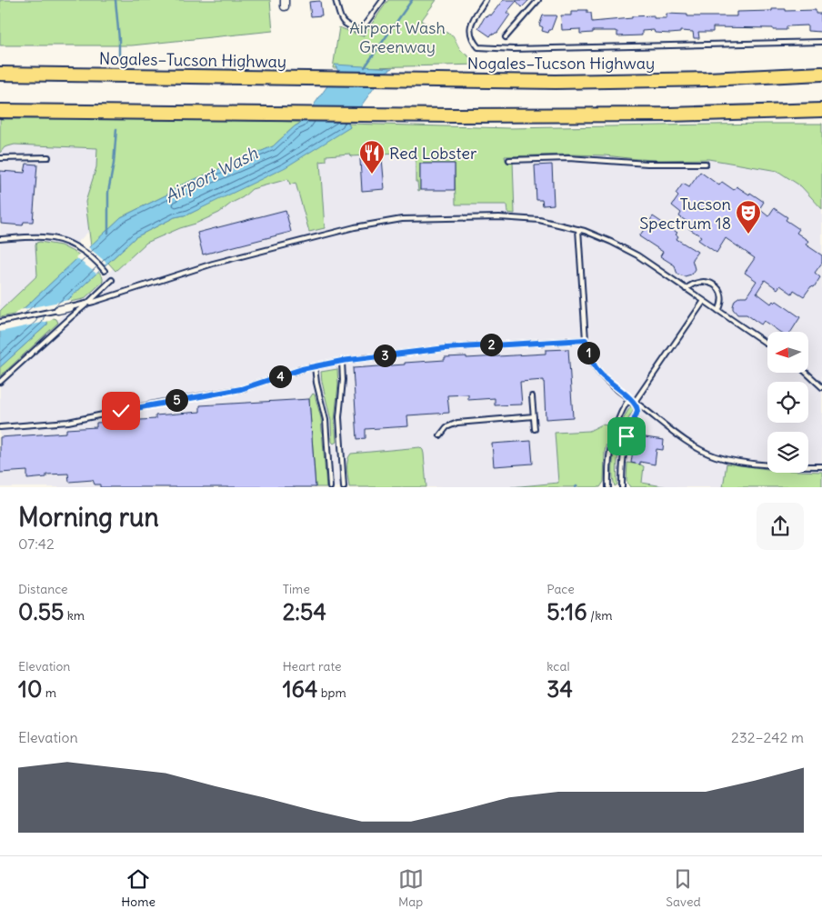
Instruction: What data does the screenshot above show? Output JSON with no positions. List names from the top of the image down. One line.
{"streets":{"highway":["Nogales–Tucson Highway"]},"water":["Airport Wash"],"parks":["Airport Wash Greenway"],"places":{"restaurant":["Red Lobster"],"theatre":["Tucson Spectrum 18"]},"north":"left","page":{"pins":["2","1","3","4","5"],"heading":["Morning run","07:42"],"stats":[["Distance","0.55 km"],["Time","2:54"],["Pace","5:16 /km"],["Elevation","10 m"],["Heart rate","164 bpm"],["kcal","34"]],"chart":["Elevation","232–242 m"],"tabs":["Home","Map","Saved"]}}
